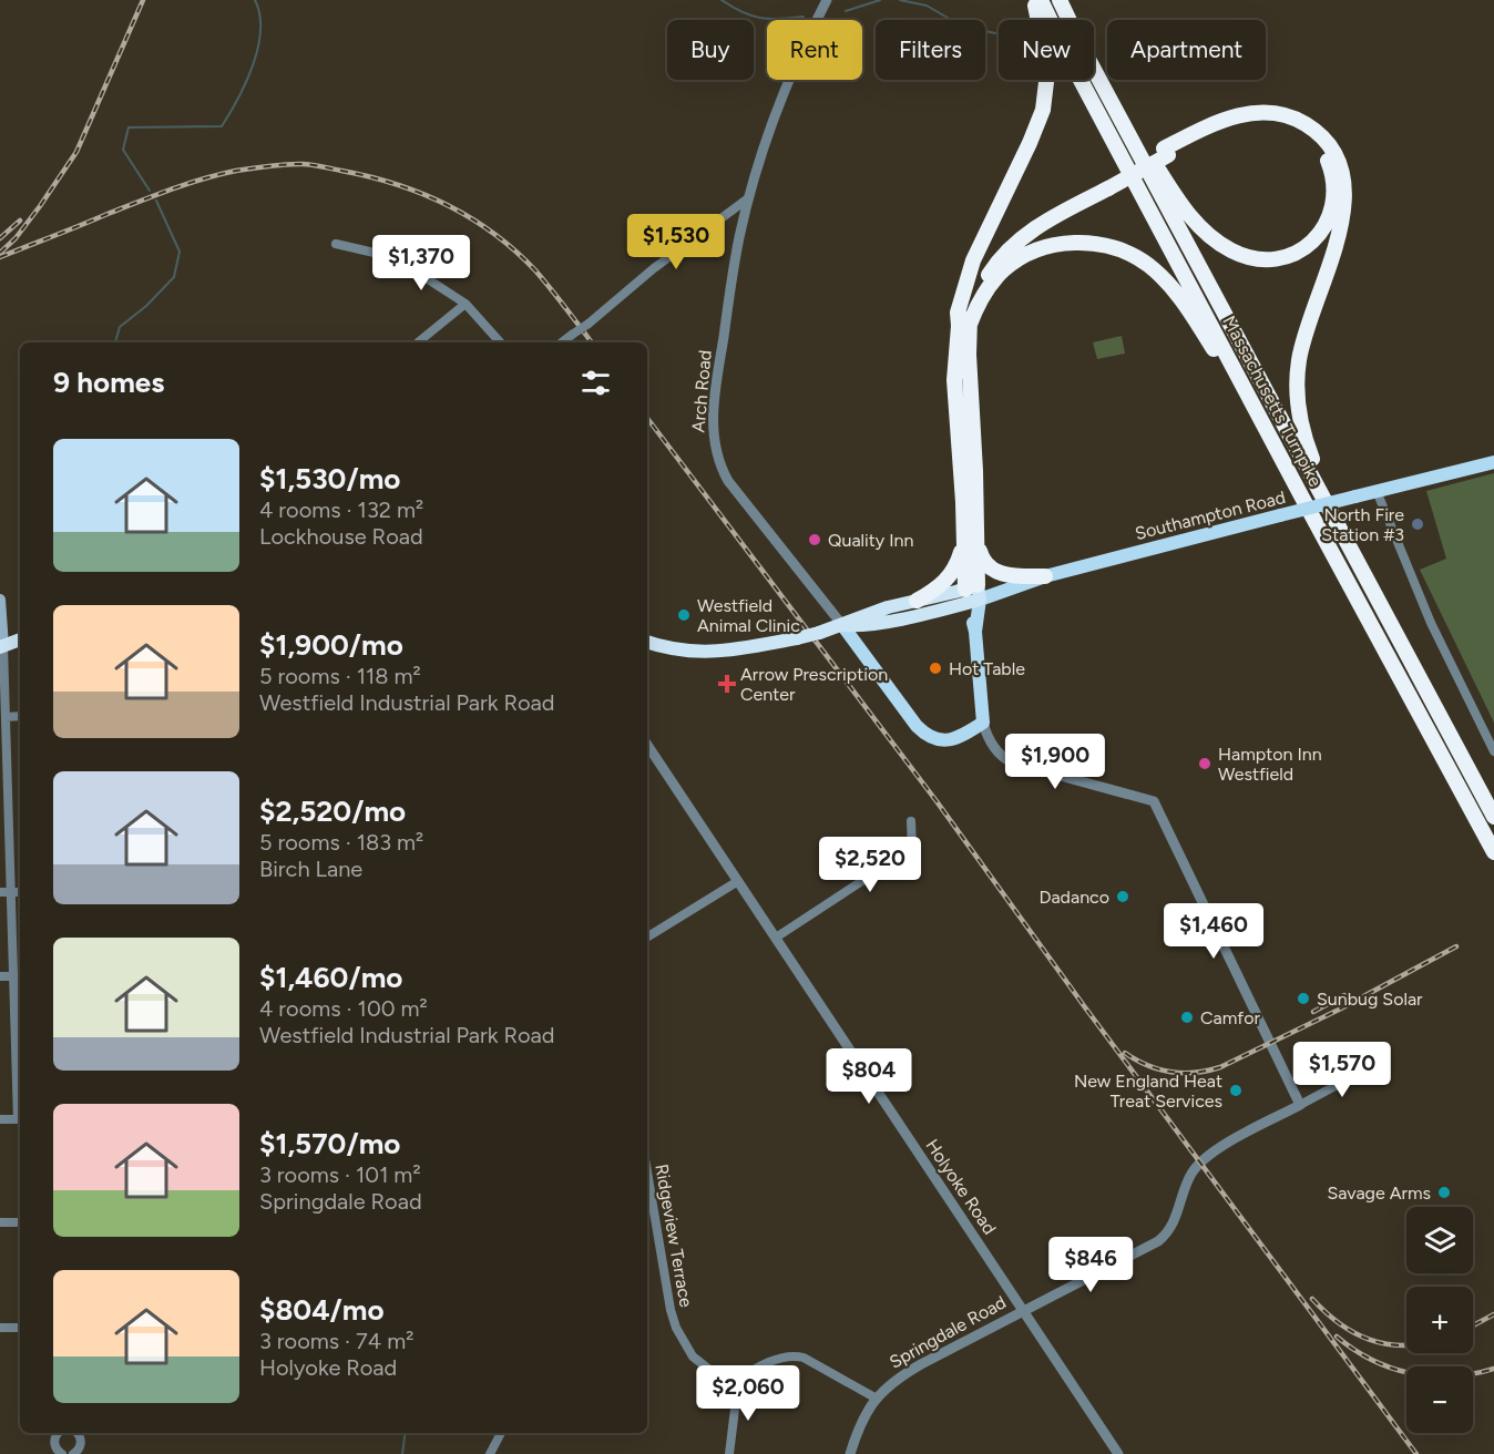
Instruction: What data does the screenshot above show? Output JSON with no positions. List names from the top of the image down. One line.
{"streets":{"highway":["Massachusetts Turnpike","Southampton Road"],"street":["Arch Road","Holyoke Road","Ridgeview Terrace","Springdale Road"]},"crossings":[["Arch Road","Southampton Road"],["Holyoke Road","Springdale Road"]],"places":{"other":["North Fire Station #3","Quality Inn","Westfield Animal Clinic","Hot Table","Hampton Inn Westfield","Dadanco","Sunbug Solar","Camfor","New England Heat Treat Services","Savage Arms"],"health":["Arrow Prescription Center"]},"page":{"chip":["Buy","Rent","Filters","New","Apartment"],"price":["$1,530","$1,370","$1,900","$2,520","$1,460","$1,570","$804","$846","$2,060"],"heading":"9 homes","list":[{"name":"$1,530/mo","note":"4 rooms · 132 m² · Lockhouse Road"},{"name":"$1,900/mo","note":"5 rooms · 118 m² · Westfield Industrial Park Road"},{"name":"$2,520/mo","note":"5 rooms · 183 m² · Birch Lane"},{"name":"$1,460/mo","note":"4 rooms · 100 m² · Westfield Industrial Park Road"},{"name":"$1,570/mo","note":"3 rooms · 101 m² · Springdale Road"},{"name":"$804/mo","note":"3 rooms · 74 m² · Holyoke Road"}],"map_buttons":["+","−"]}}
